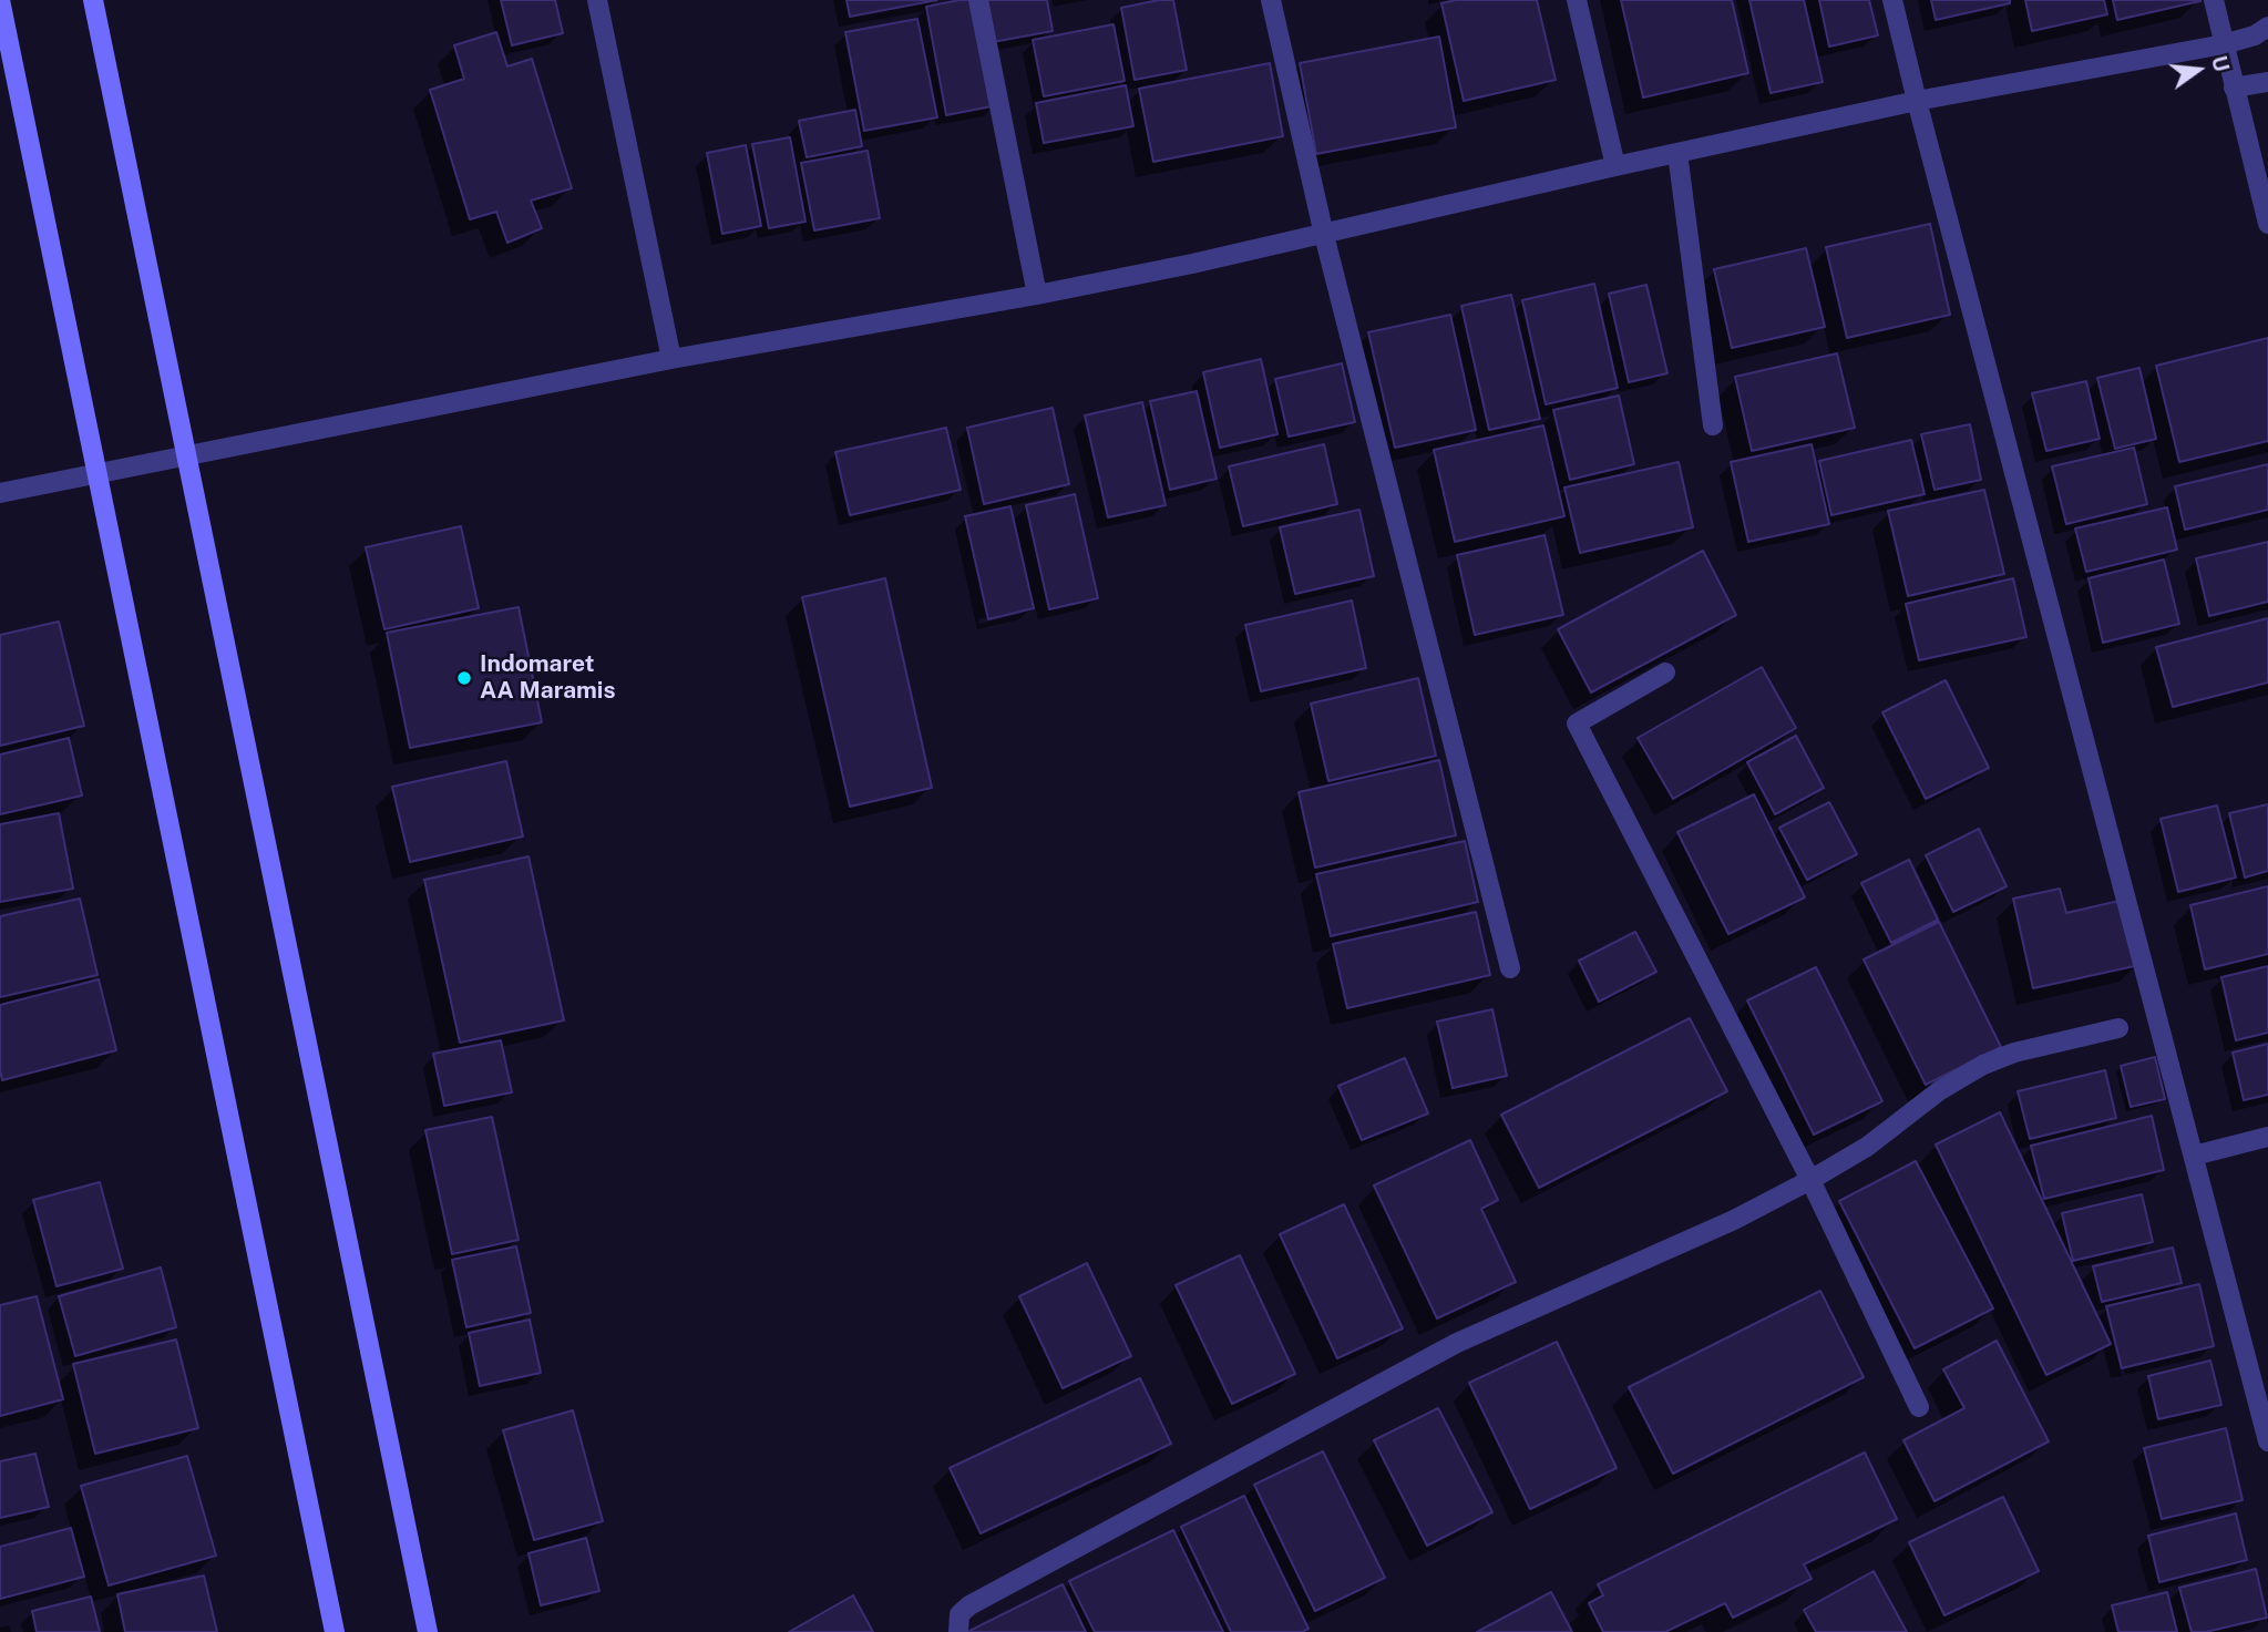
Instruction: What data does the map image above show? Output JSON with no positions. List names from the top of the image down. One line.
{"places":["Indomaret AA Maramis"],"north":"right"}
